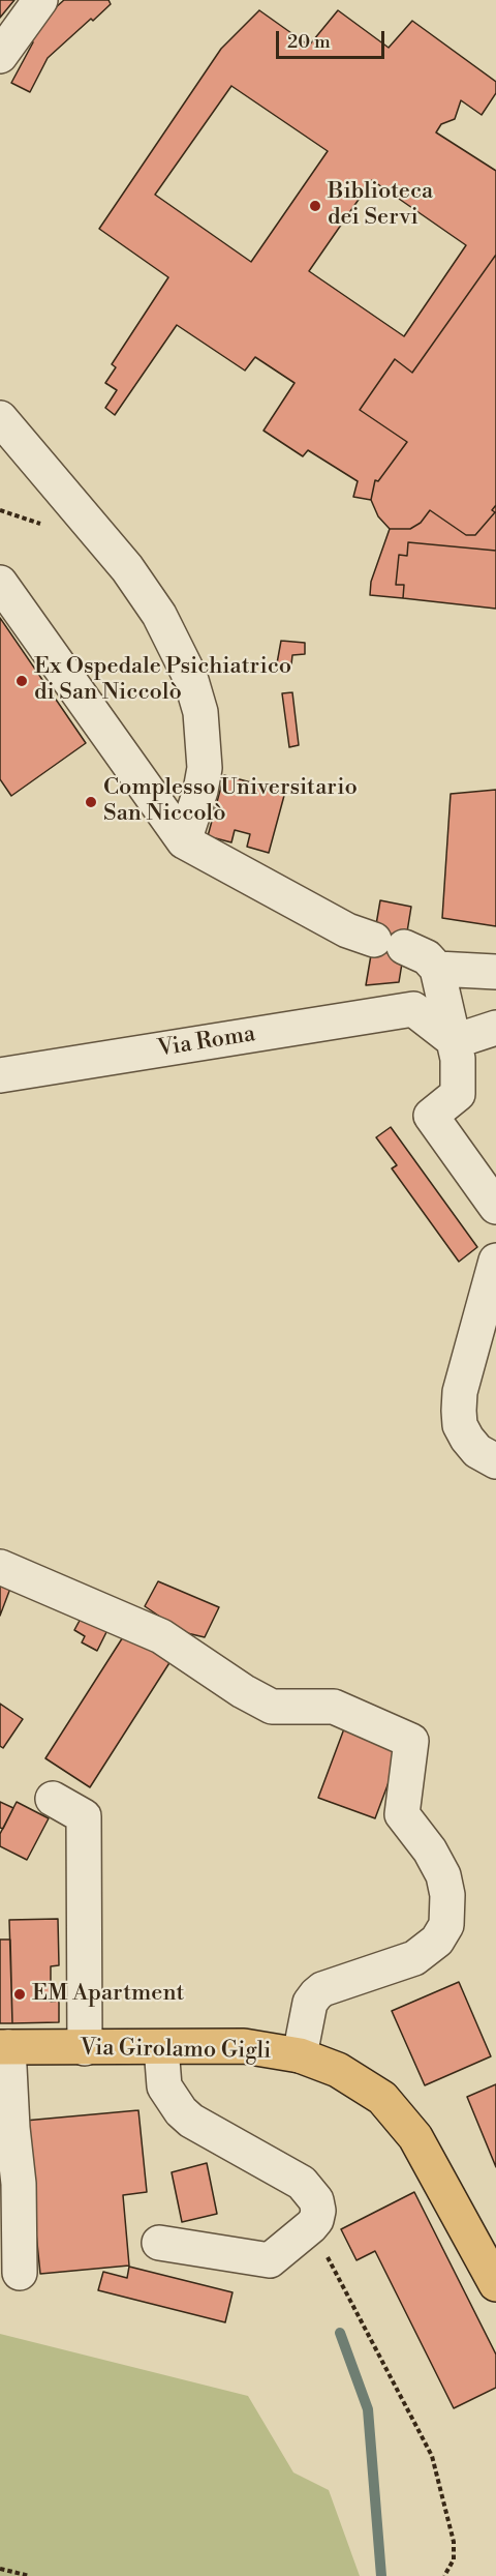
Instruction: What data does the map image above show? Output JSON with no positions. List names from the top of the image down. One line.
{"streets":{"main road":["Via Girolamo Gigli"],"street":["Via Roma"]},"places":["Biblioteca dei Servi","Ex Ospedale Psichiatrico di San Niccolò","Complesso Universitario San Niccolò","EM Apartment"],"scale_bar":"20 m"}
